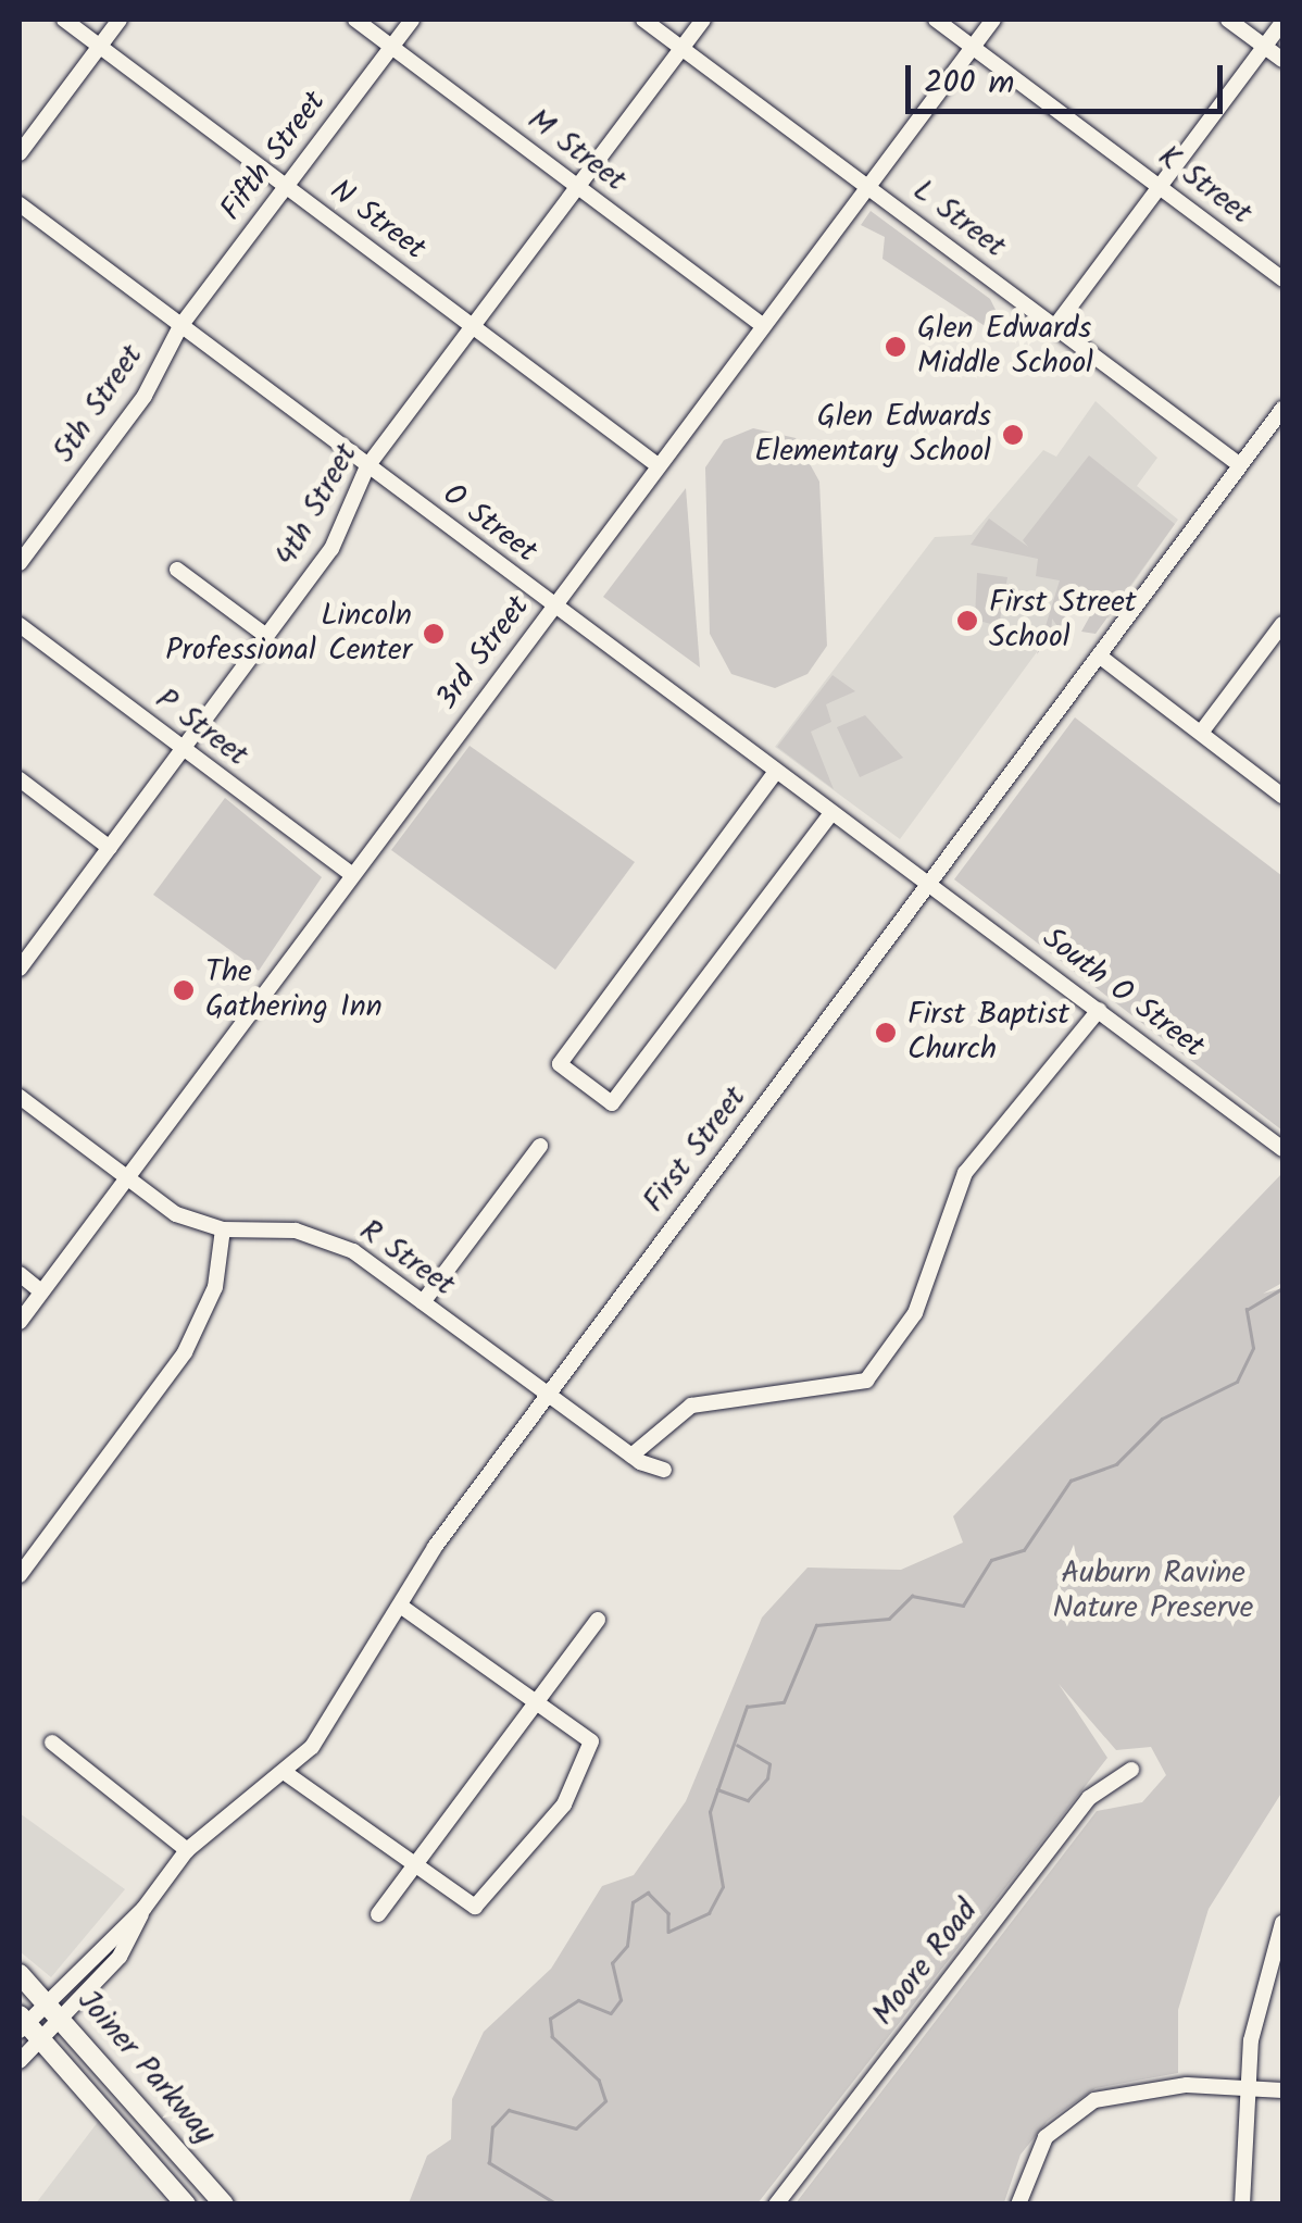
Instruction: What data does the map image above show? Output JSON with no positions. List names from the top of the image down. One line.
{"streets":{"main road":["Joiner Parkway"],"street":["M Street","Fifth Street","K Street","L Street","N Street","5th Street","4th Street","O Street","3rd Street","P Street","South O Street","First Street","R Street","Moore Road"]},"crossings":[["M Street","Fifth Street"],["M Street","4th Street"],["M Street","3rd Street"],["Fifth Street","N Street"],["Fifth Street","5th Street"],["Fifth Street","O Street"],["K Street","3rd Street"],["L Street","4th Street"],["L Street","3rd Street"],["L Street","First Street"],["N Street","4th Street"],["N Street","3rd Street"],["5th Street","O Street"],["4th Street","O Street"],["4th Street","P Street"],["O Street","3rd Street"],["O Street","South O Street"],["O Street","First Street"],["3rd Street","P Street"],["3rd Street","R Street"],["South O Street","First Street"],["First Street","R Street"],["First Street","Joiner Parkway"]],"parks":["Auburn Ravine Nature Preserve"],"places":["Glen Edwards Middle School","Glen Edwards Elementary School","First Street School","Lincoln Professional Center","The Gathering Inn","First Baptist Church"],"scale_bar":"200 m"}
